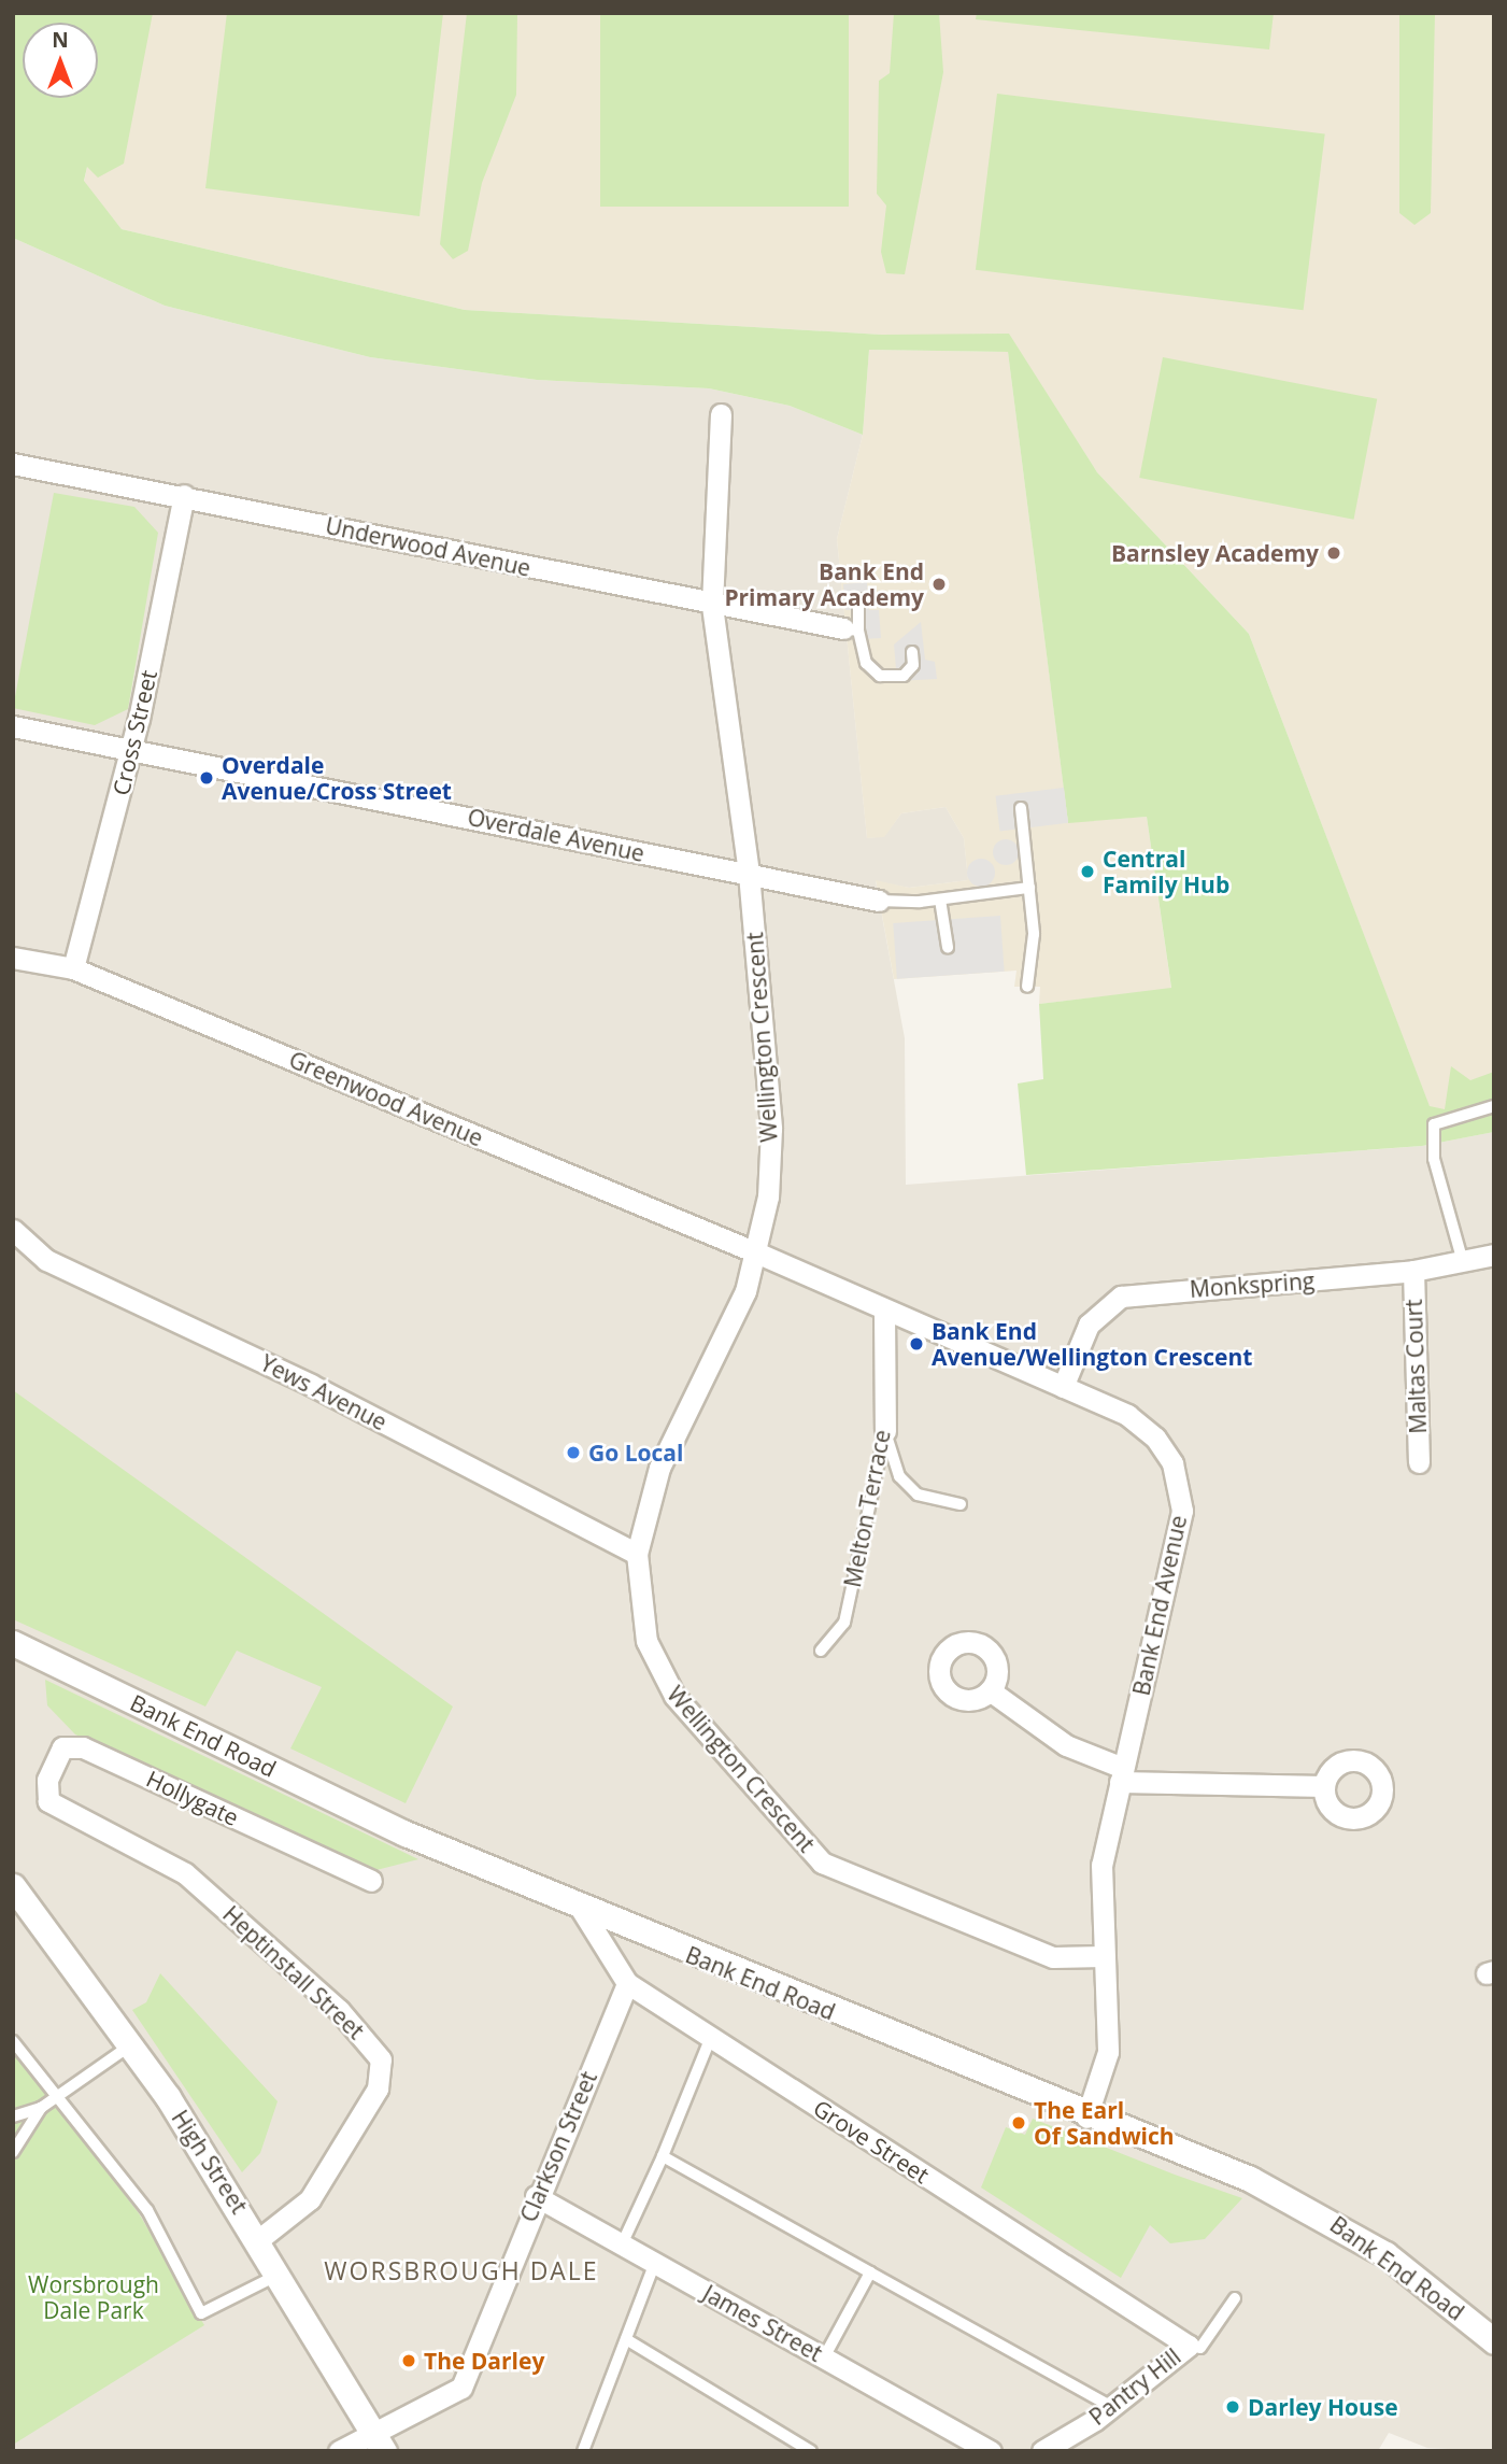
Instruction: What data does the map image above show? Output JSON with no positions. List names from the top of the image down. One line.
{"streets":{"street":["Underwood Avenue","Cross Street","Overdale Avenue","Wellington Crescent","Greenwood Avenue","Monkspring","Maltas Court","Yews Avenue","Melton Terrace","Bank End Avenue","Bank End Road","Hollygate","Heptinstall Street","Grove Street","Clarkson Street","High Street","James Street","Pantry Hill"]},"crossings":[["Underwood Avenue","Cross Street"],["Underwood Avenue","Wellington Crescent"],["Cross Street","Overdale Avenue"],["Cross Street","Greenwood Avenue"],["Overdale Avenue","Wellington Crescent"],["Wellington Crescent","Greenwood Avenue"],["Wellington Crescent","Yews Avenue"],["Wellington Crescent","Bank End Avenue"],["Greenwood Avenue","Bank End Avenue"],["Monkspring","Maltas Court"],["Monkspring","Bank End Avenue"],["Melton Terrace","Bank End Avenue"],["Bank End Avenue","Bank End Road"],["Bank End Road","Grove Street"],["Hollygate","Heptinstall Street"],["Heptinstall Street","High Street"],["Grove Street","Clarkson Street"],["Grove Street","Pantry Hill"],["Clarkson Street","High Street"],["Clarkson Street","James Street"]],"districts":["WORSBROUGH DALE"],"parks":["Worsbrough Dale Park"],"places":["Barnsley Academy","Bank End Primary Academy","Overdale Avenue/Cross Street","Central Family Hub","Bank End Avenue/Wellington Crescent","Go Local","The Earl Of Sandwich","The Darley","Darley House"],"north":"top"}
